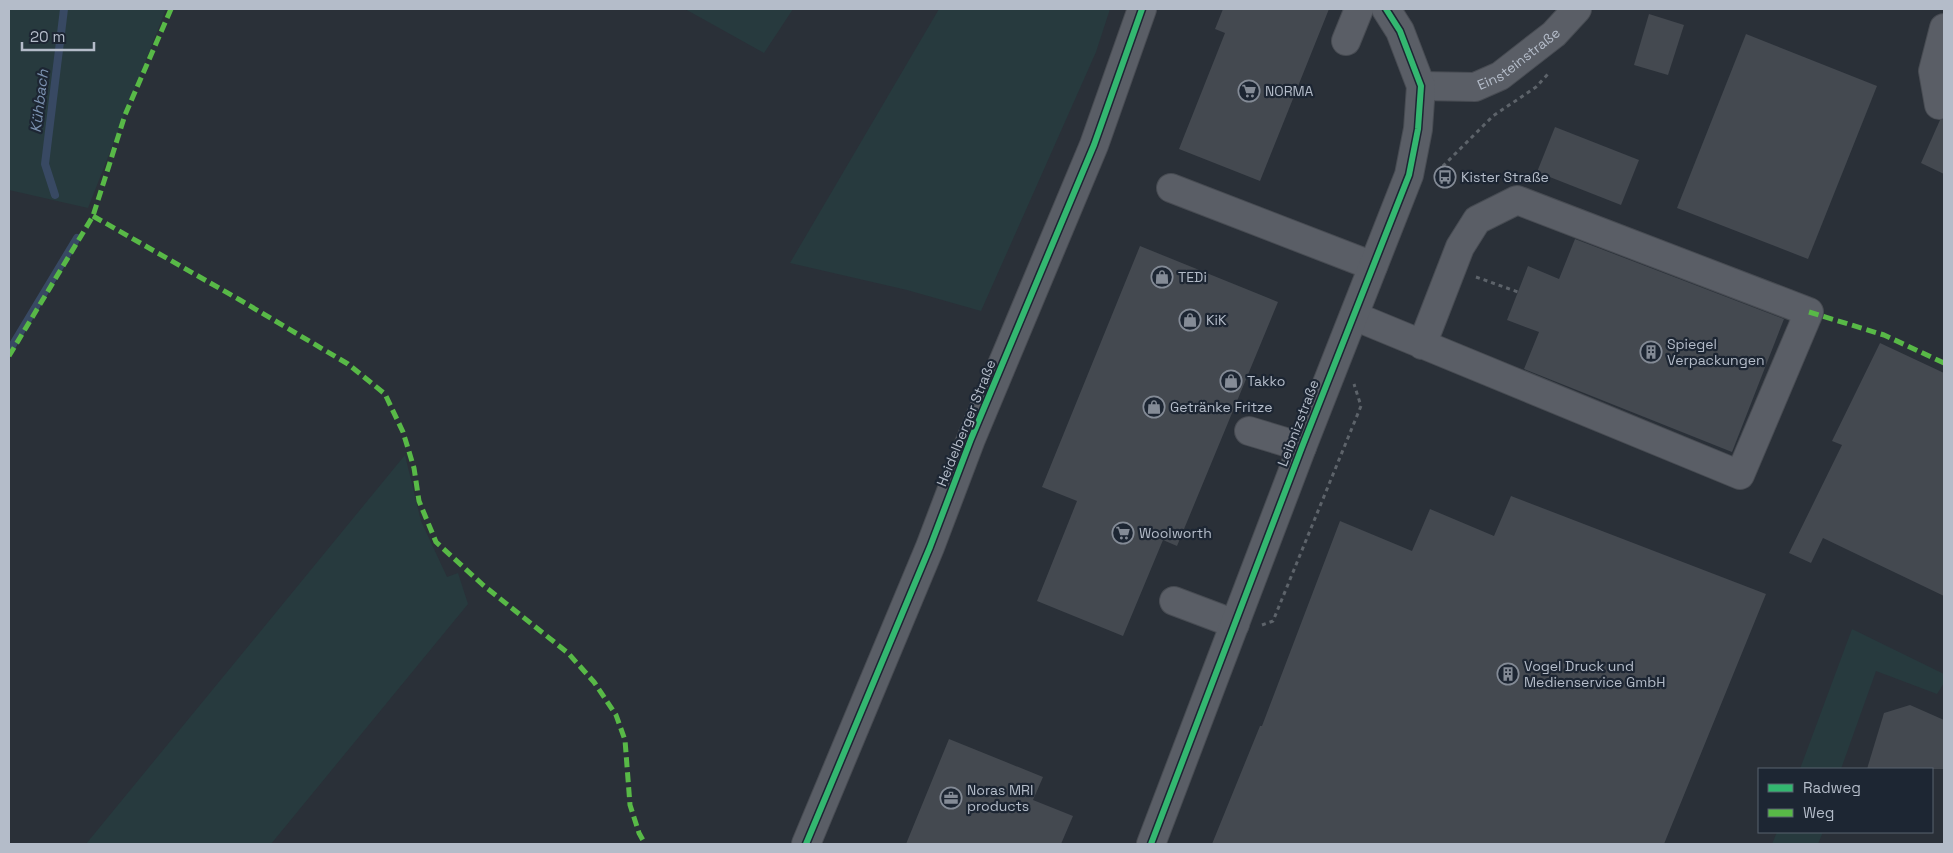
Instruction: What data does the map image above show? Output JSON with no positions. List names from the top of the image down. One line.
{"streets":{"street":["Einsteinstraße","Heidelberger Straße","Leibnizstraße"]},"crossings":[["Einsteinstraße","Leibnizstraße"]],"water":["Kühbach"],"places":{"supermarket":["NORMA","Woolworth"],"bus stop":["Kister Straße"],"shop":["TEDi","KiK","Takko","Getränke Fritze"],"building":["Spiegel Verpackungen","Vogel Druck und Medienservice GmbH"],"office":["Noras MRI products"]},"legend":["Radweg","Weg"],"scale_bar":"20 m"}
